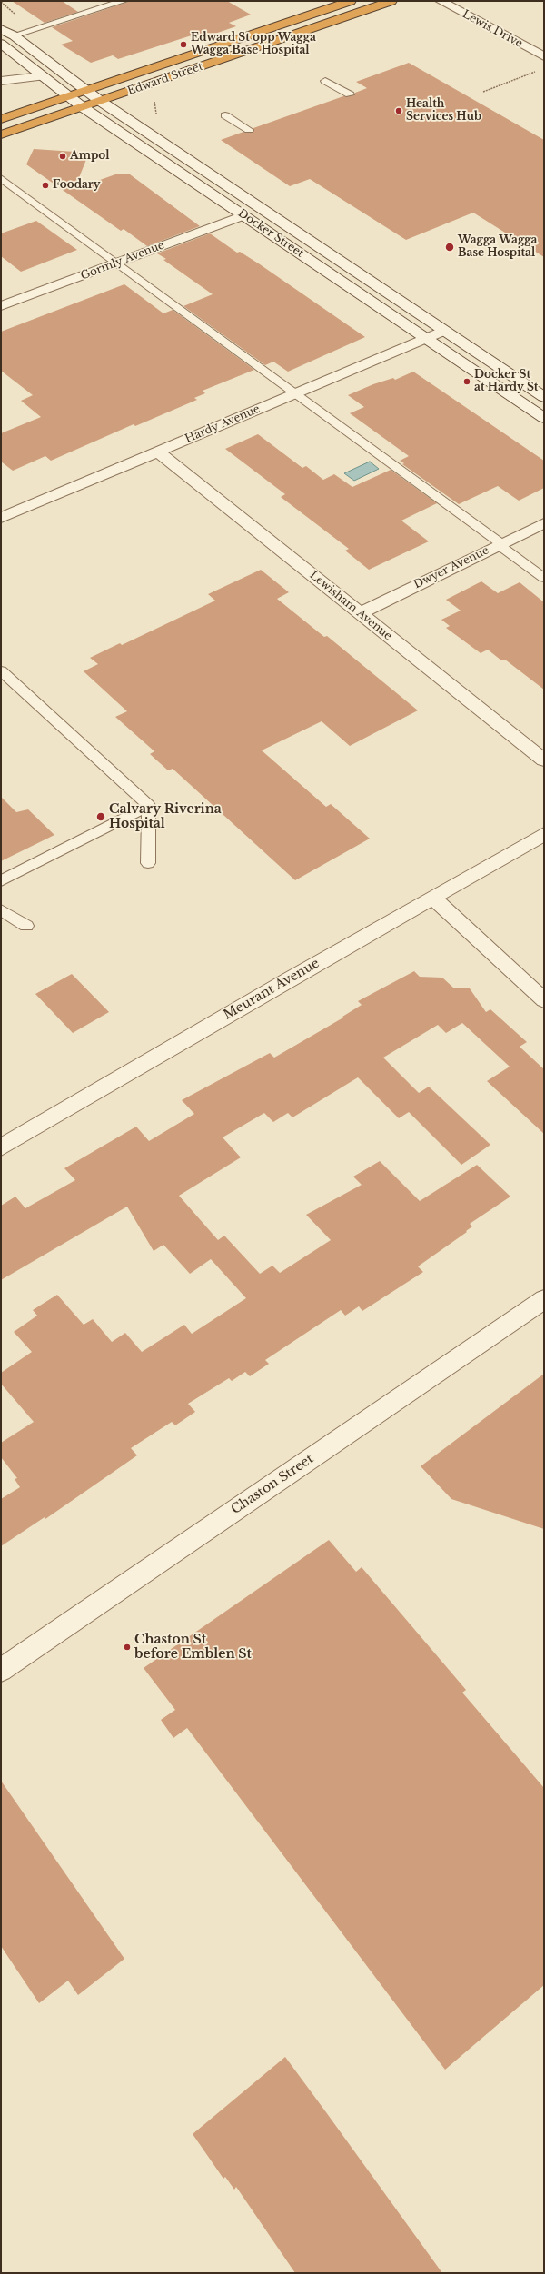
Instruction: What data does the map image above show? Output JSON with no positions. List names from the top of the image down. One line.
{"streets":{"highway":["Edward Street"],"street":["Lewis Drive","Docker Street","Gormly Avenue","Hardy Avenue","Dwyer Avenue","Lewisham Avenue","Meurant Avenue","Chaston Street"]},"crossings":[["Edward Street","Docker Street"],["Docker Street","Gormly Avenue"],["Docker Street","Hardy Avenue"],["Hardy Avenue","Lewisham Avenue"],["Dwyer Avenue","Lewisham Avenue"]],"places":["Edward St opp Wagga Wagga Base Hospital","Health Services Hub","Ampol","Foodary","Wagga Wagga Base Hospital","Docker St at Hardy St","Calvary Riverina Hospital","Chaston St before Emblen St"]}
